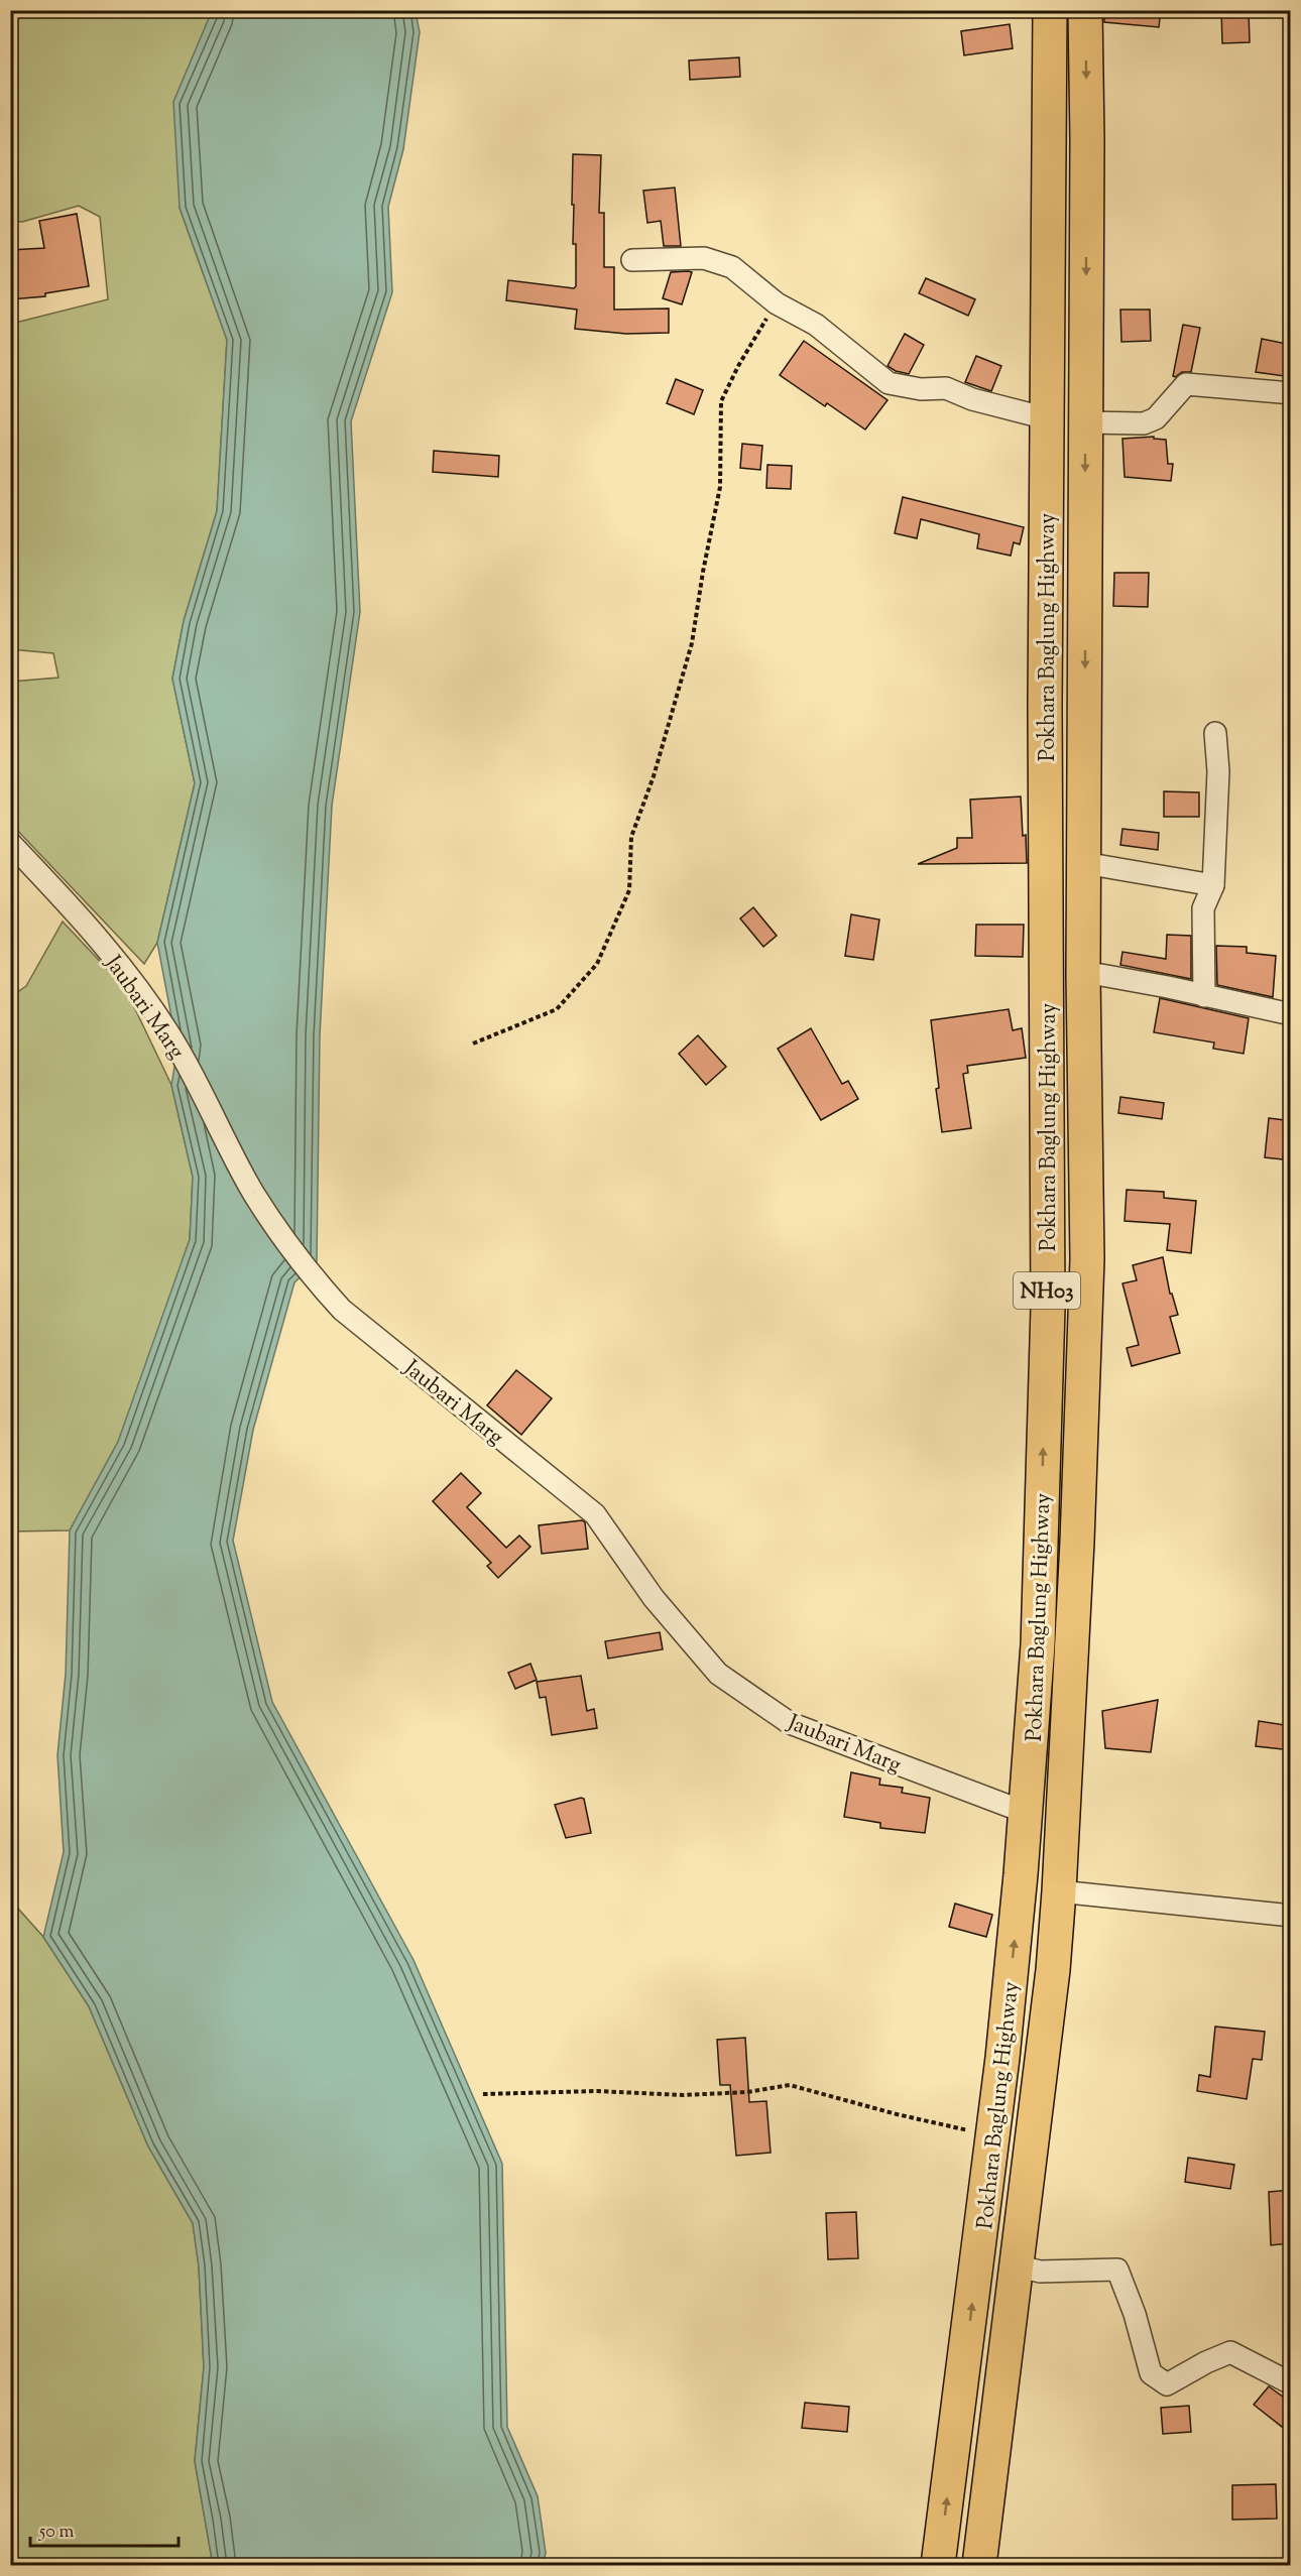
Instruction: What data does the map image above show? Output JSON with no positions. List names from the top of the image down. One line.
{"streets":{"highway":["Pokhara Baglung Highway","NH03"],"street":["Jaubari Marg"]},"crossings":[["Pokhara Baglung Highway","Jaubari Marg"]],"scale_bar":"50 m"}
